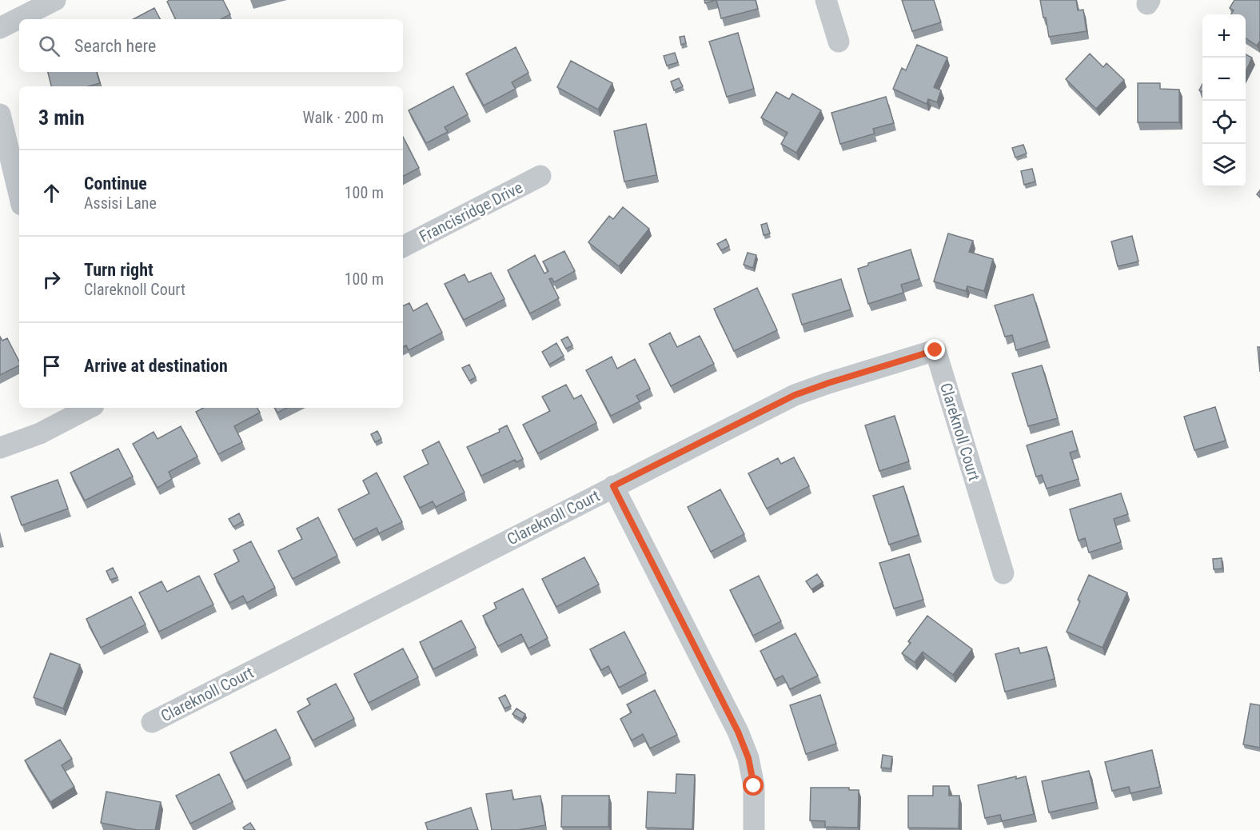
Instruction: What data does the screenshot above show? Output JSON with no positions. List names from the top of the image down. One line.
{"streets":{"street":["Francisridge Drive","Clareknoll Court"]},"page":{"map_buttons":["+","−"],"search":"Search here","heading":["3 min","Walk · 200 m"],"list":[["Continue","Assisi Lane","100 m"],["Turn right","Clareknoll Court","100 m"],"Arrive at destination"]}}
